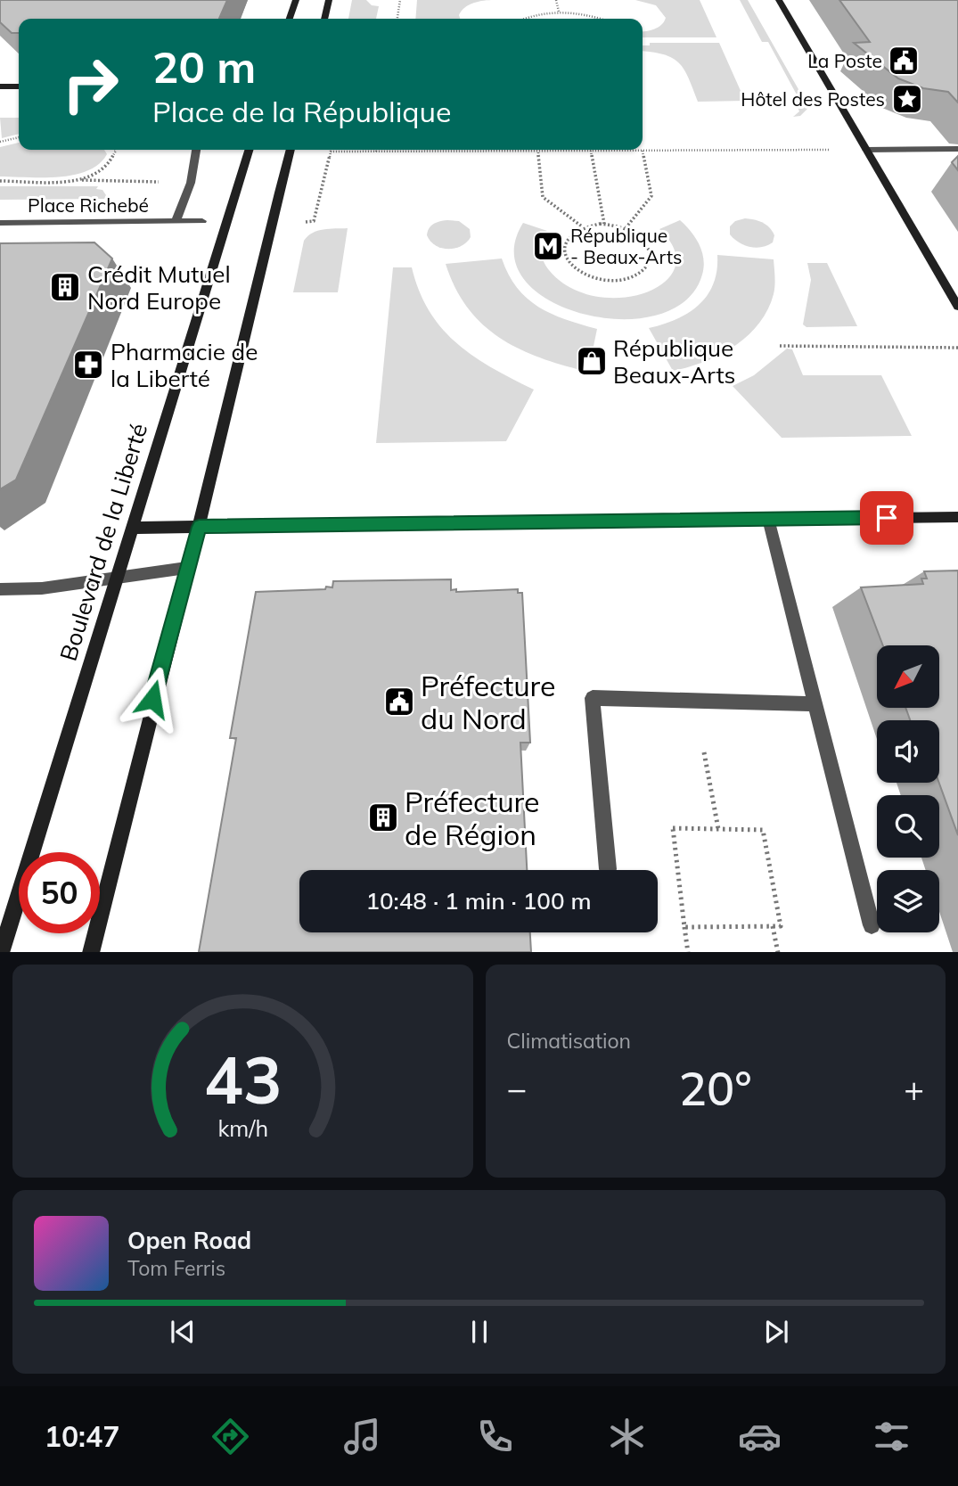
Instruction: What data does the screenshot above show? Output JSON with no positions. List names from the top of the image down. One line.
{"streets":{"main road":["Boulevard de la Liberté"],"street":["Place Richebé"]},"places":{"public building":["La Poste","Préfecture du Nord"],"place":["Hôtel des Postes"],"metro station":["République - Beaux-Arts"],"building":["Crédit Mutuel Nord Europe","Préfecture de Région"],"shop":["République Beaux-Arts"],"pharmacy":["Pharmacie de la Liberté"]},"north":"bottom left","page":{"turn":["20 m","Place de la République"],"limit":"50","trip":"10:48 · 1 min · 100 m","tile":"Climatisation","heat":["−","20°","+"],"song":["Open Road","Tom Ferris"],"tabs":"10:47","gauge":["43","km/h"]}}
